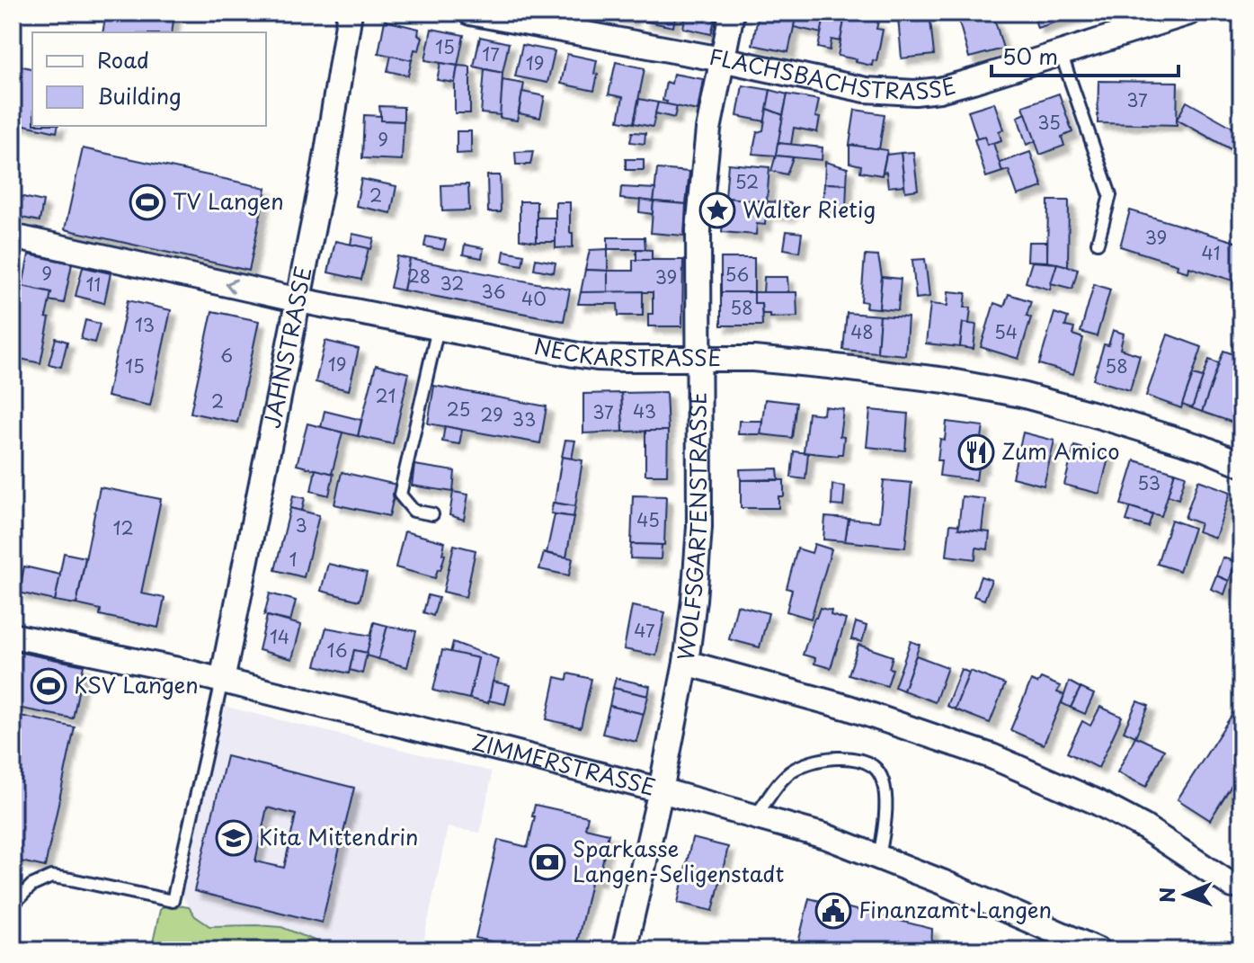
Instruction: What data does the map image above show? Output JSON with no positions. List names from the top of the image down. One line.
{"streets":{"street":["FLACHSBACHSTRASSE","JAHNSTRASSE","NECKARSTRASSE","WOLFSGARTENSTRASSE","ZIMMERSTRASSE"]},"crossings":[["FLACHSBACHSTRASSE","WOLFSGARTENSTRASSE"],["JAHNSTRASSE","NECKARSTRASSE"],["JAHNSTRASSE","ZIMMERSTRASSE"],["NECKARSTRASSE","WOLFSGARTENSTRASSE"],["WOLFSGARTENSTRASSE","ZIMMERSTRASSE"]],"places":{"sports":["TV Langen","KSV Langen"],"place":["Walter Rietig"],"restaurant":["Zum Amico"],"school or university":["Kita Mittendrin"],"bank":["Sparkasse Langen-Seligenstadt"],"public building":["Finanzamt Langen"]},"house_numbers":["15","17","19","37","35","9","52","2","39","41","9","56","28","39","32","11","36","40","58","13","48","54","6","19","15","58","21","2","25","43","37","29","33","53","45","3","12","1","47","14","16"],"legend":["Road","Building"],"scale_bar":"50 m","north":"left"}
